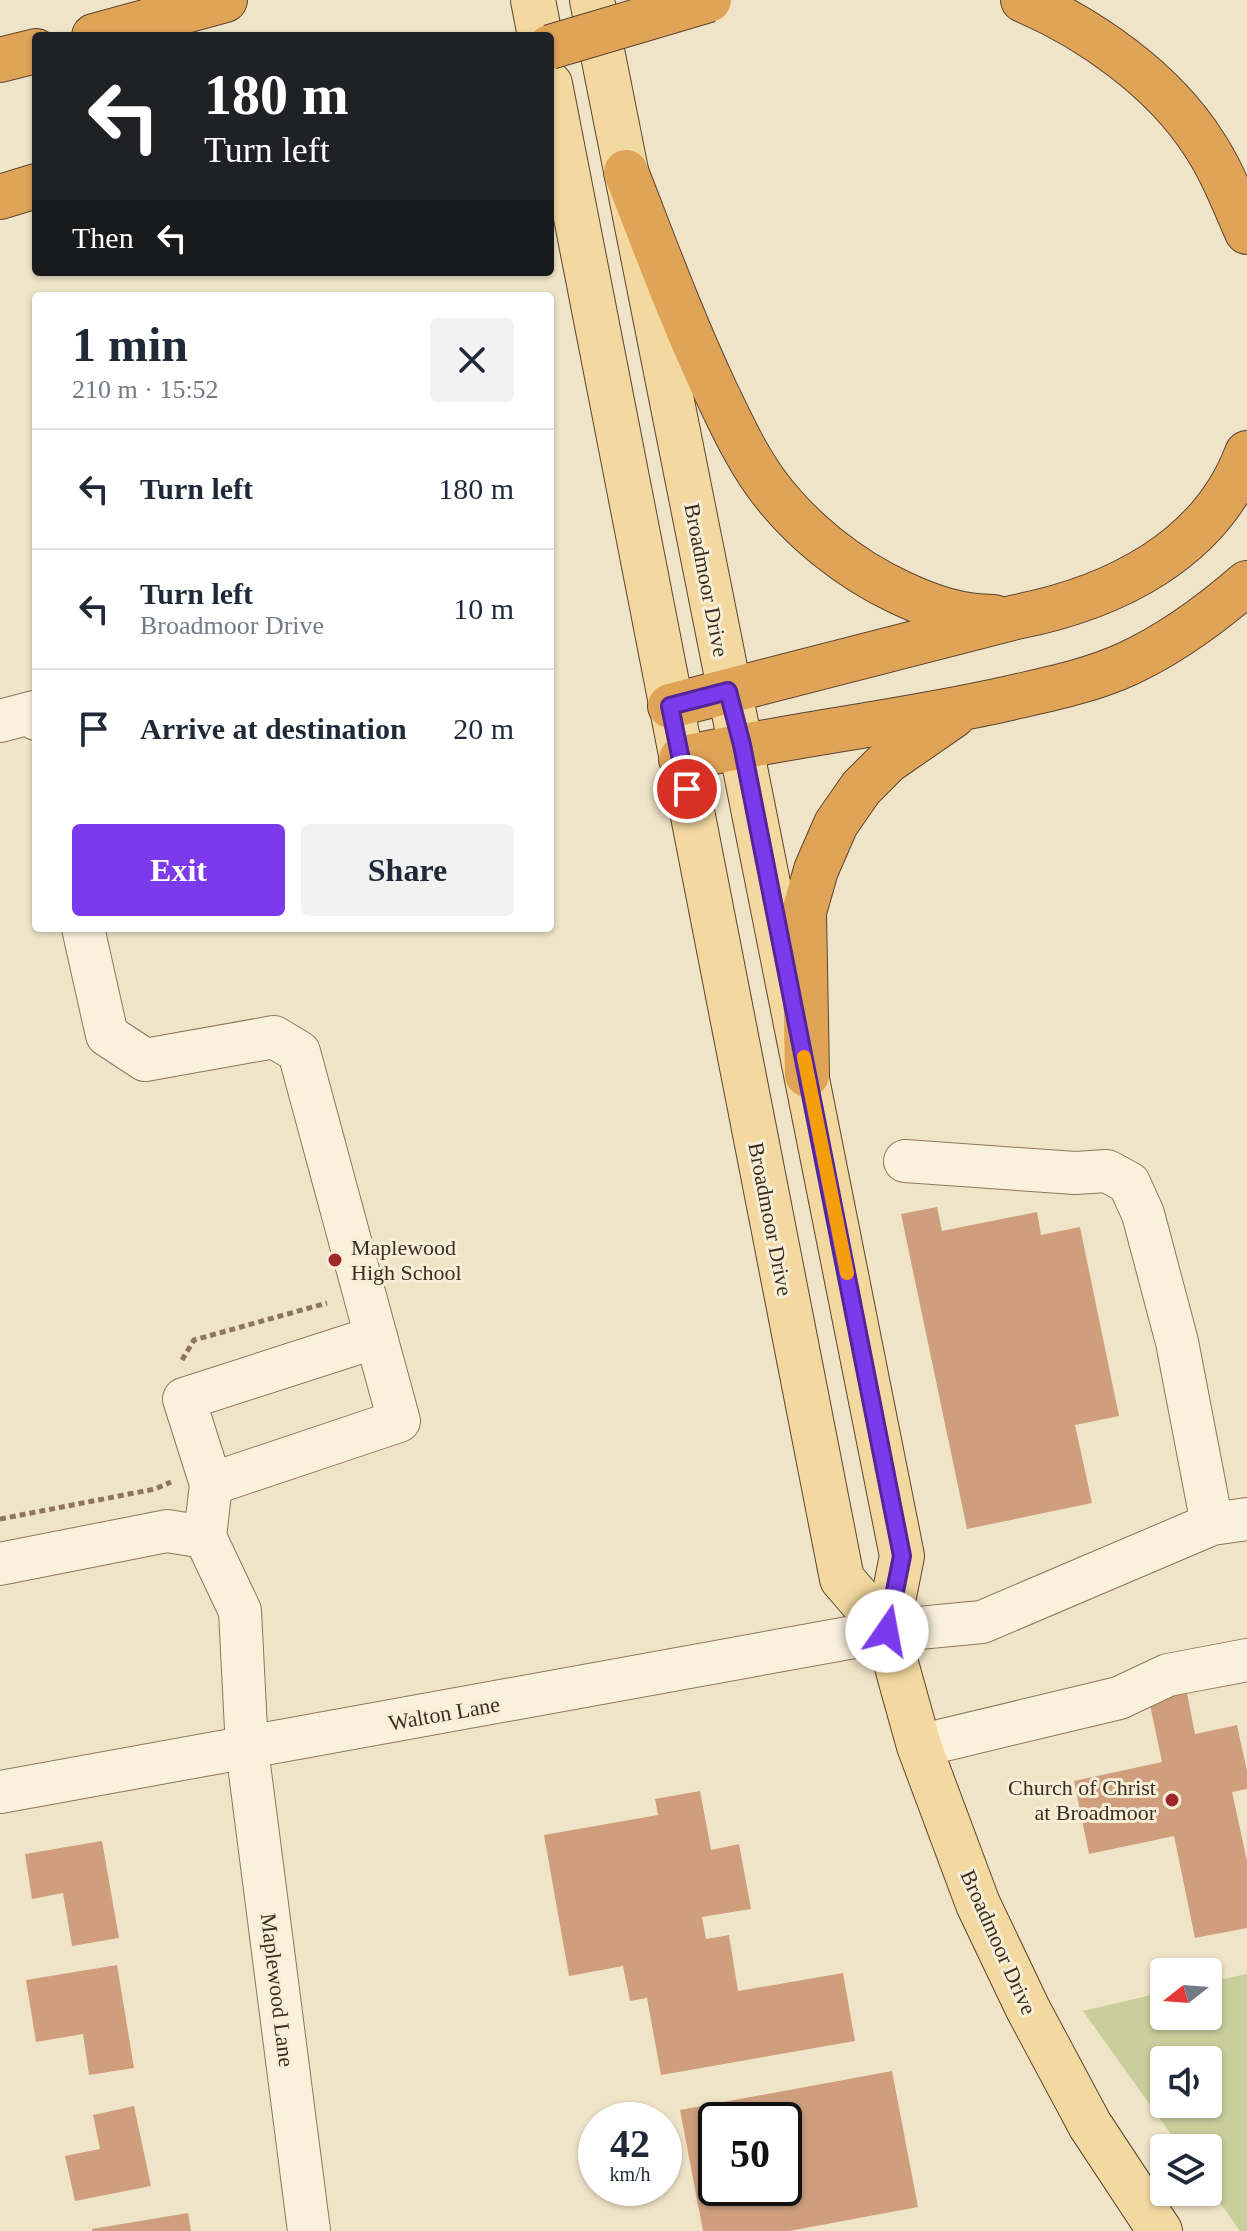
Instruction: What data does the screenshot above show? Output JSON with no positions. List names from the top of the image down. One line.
{"streets":{"main road":["Broadmoor Drive"],"street":["Walton Lane","Maplewood Lane"]},"crossings":[["Broadmoor Drive","Walton Lane"],["Walton Lane","Maplewood Lane"]],"places":["Maplewood High School","Church of Christ at Broadmoor"],"north":"left","page":{"turn":["180 m","Turn left"],"then":"Then","heading":["1 min","210 m · 15:52"],"list":[{"name":"Turn left","value":"180 m"},{"name":"Turn left","note":"Broadmoor Drive","value":"10 m"},{"name":"Arrive at destination","value":"20 m"}],"buttons":["Exit","Share"],"speed":"42 km/h","limit":"50"}}
